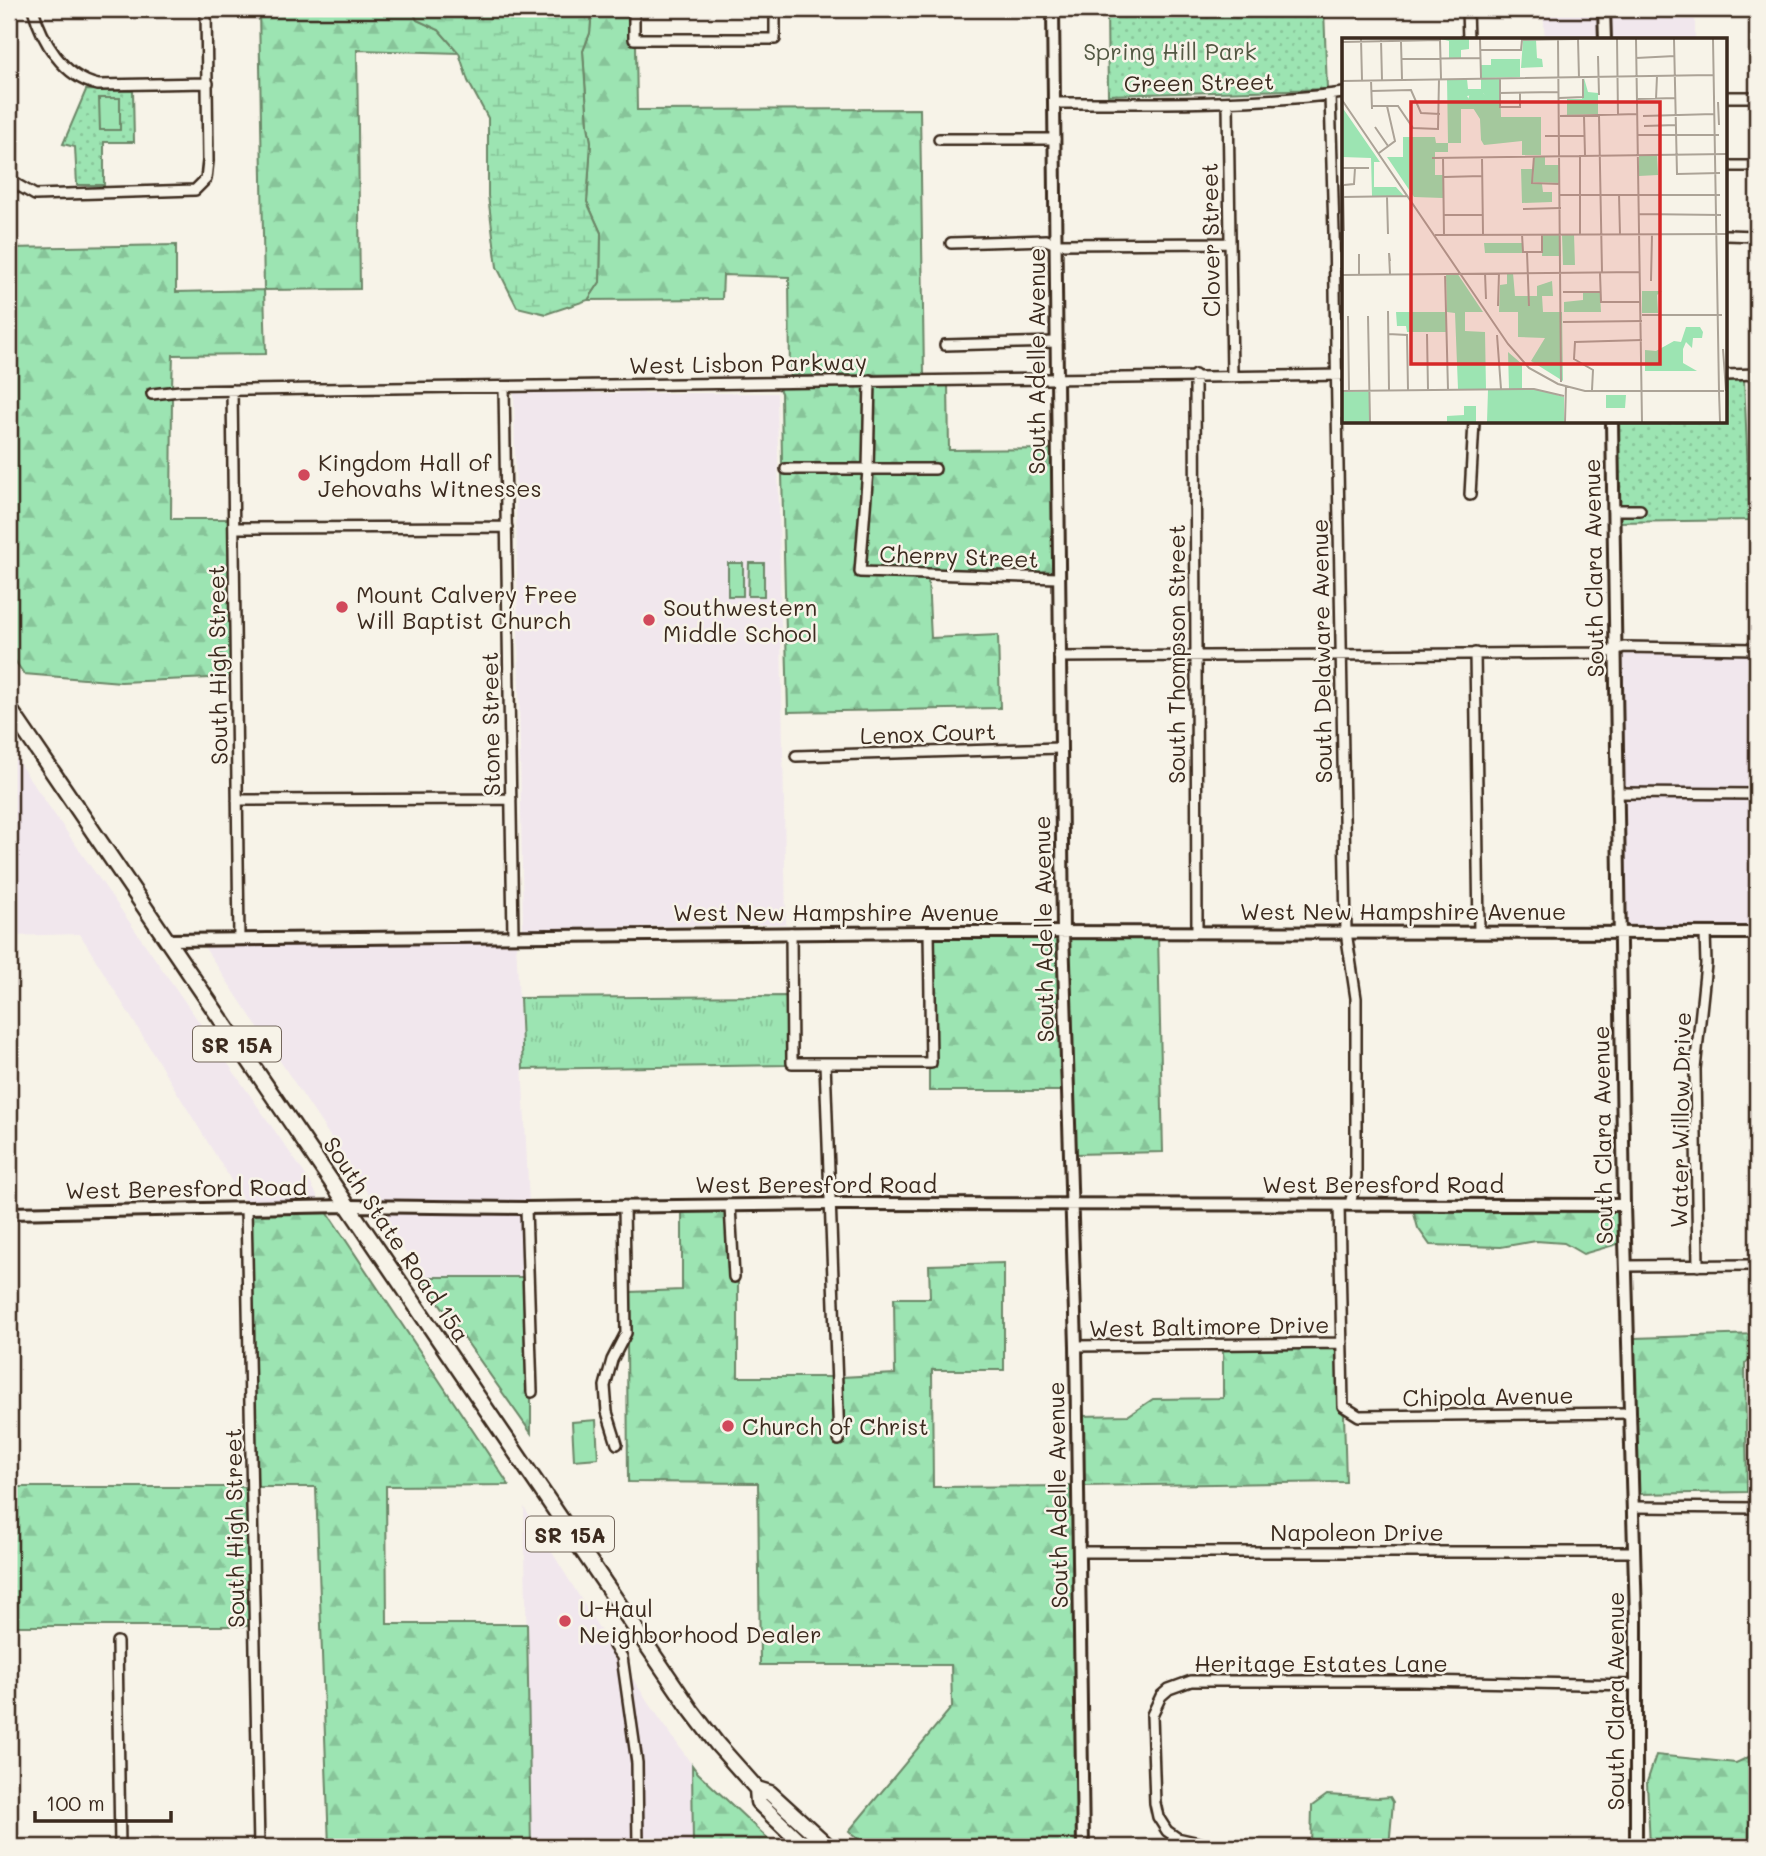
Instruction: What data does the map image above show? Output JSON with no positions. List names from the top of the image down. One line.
{"streets":{"highway":["SR 15A","South State Road 15a"],"street":["Green Street","Clover Street","South Adelle Avenue","West Lisbon Parkway","Cherry Street","South Clara Avenue","South Delaware Avenue","South Thompson Street","South High Street","Stone Street","Lenox Court","West New Hampshire Avenue","Water Willow Drive","West Beresford Road","West Baltimore Drive","Chipola Avenue","Napoleon Drive","Heritage Estates Lane"]},"crossings":[["Green Street","Clover Street"],["Green Street","South Adelle Avenue"],["Green Street","South Delaware Avenue"],["Clover Street","West Lisbon Parkway"],["South Adelle Avenue","West Lisbon Parkway"],["South Adelle Avenue","Cherry Street"],["South Adelle Avenue","Lenox Court"],["South Adelle Avenue","West New Hampshire Avenue"],["South Adelle Avenue","West Beresford Road"],["South Adelle Avenue","West Baltimore Drive"],["South Adelle Avenue","Napoleon Drive"],["West Lisbon Parkway","South Delaware Avenue"],["West Lisbon Parkway","South Thompson Street"],["West Lisbon Parkway","South High Street"],["West Lisbon Parkway","Stone Street"],["South Clara Avenue","West New Hampshire Avenue"],["South Clara Avenue","West Beresford Road"],["South Clara Avenue","Chipola Avenue"],["South Clara Avenue","Napoleon Drive"],["South Clara Avenue","Heritage Estates Lane"],["South Delaware Avenue","West New Hampshire Avenue"],["South Delaware Avenue","West Beresford Road"],["South Delaware Avenue","West Baltimore Drive"],["South Delaware Avenue","Chipola Avenue"],["South Thompson Street","West New Hampshire Avenue"],["South High Street","West New Hampshire Avenue"],["South High Street","West Beresford Road"],["Stone Street","West New Hampshire Avenue"],["West New Hampshire Avenue","Water Willow Drive"],["West New Hampshire Avenue","South State Road 15a"],["West Beresford Road","South State Road 15a"]],"parks":["Spring Hill Park"],"places":["Kingdom Hall of Jehovahs Witnesses","Mount Calvery Free Will Baptist Church","Southwestern Middle School","Church of Christ","U-Haul Neighborhood Dealer"],"scale_bar":"100 m"}
